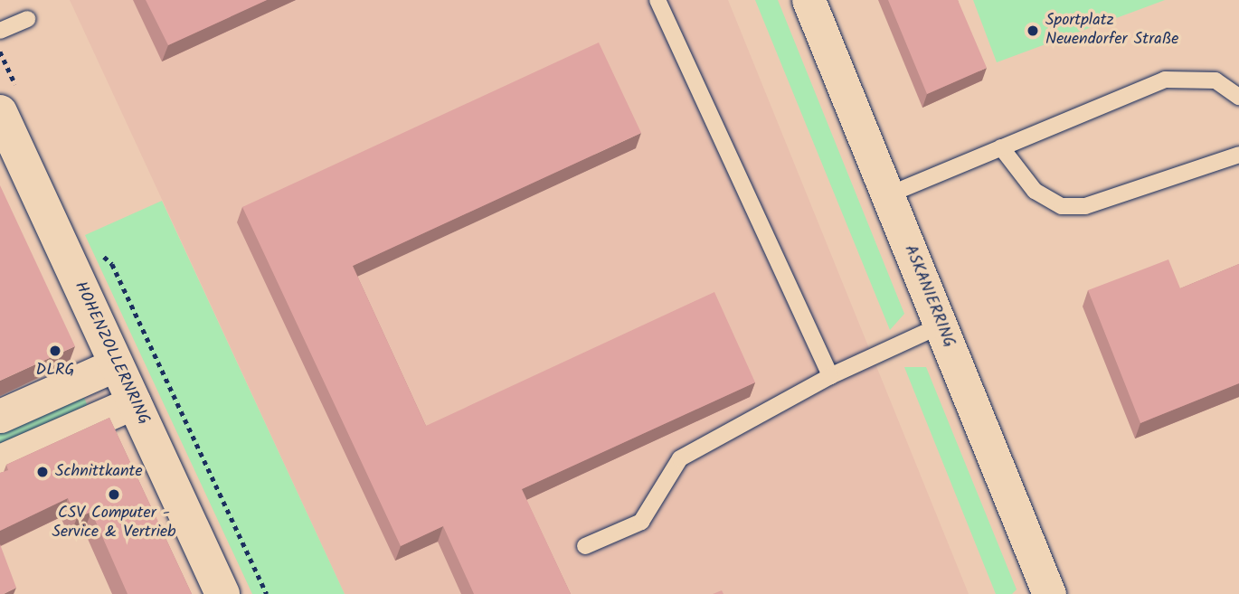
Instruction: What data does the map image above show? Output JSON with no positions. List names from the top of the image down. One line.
{"streets":{"street":["ASKANIERRING","HOHENZOLLERNRING"]},"places":["Sportplatz Neuendorfer Straße","DLRG","Schnittkante","CSV Computer - Service & Vertrieb"]}
